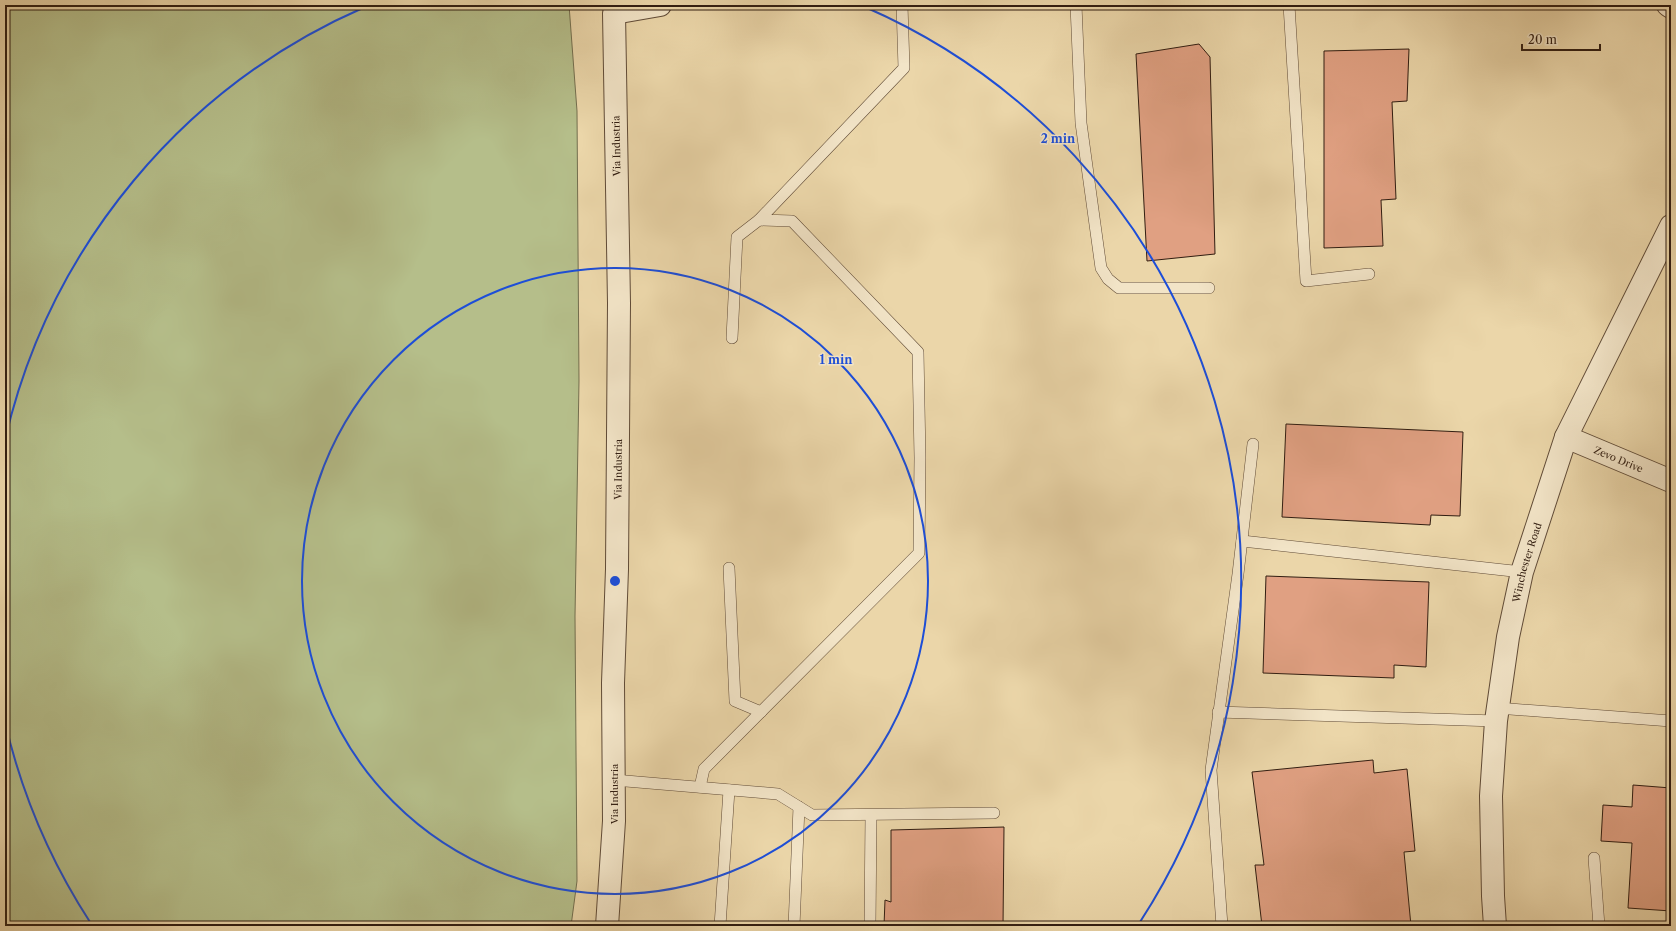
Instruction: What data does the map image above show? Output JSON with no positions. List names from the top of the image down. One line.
{"streets":{"street":["Via Industria","Zevo Drive","Winchester Road"]},"crossings":[["Zevo Drive","Winchester Road"]],"scale_bar":"20 m","rings":["2 min","1 min"]}
